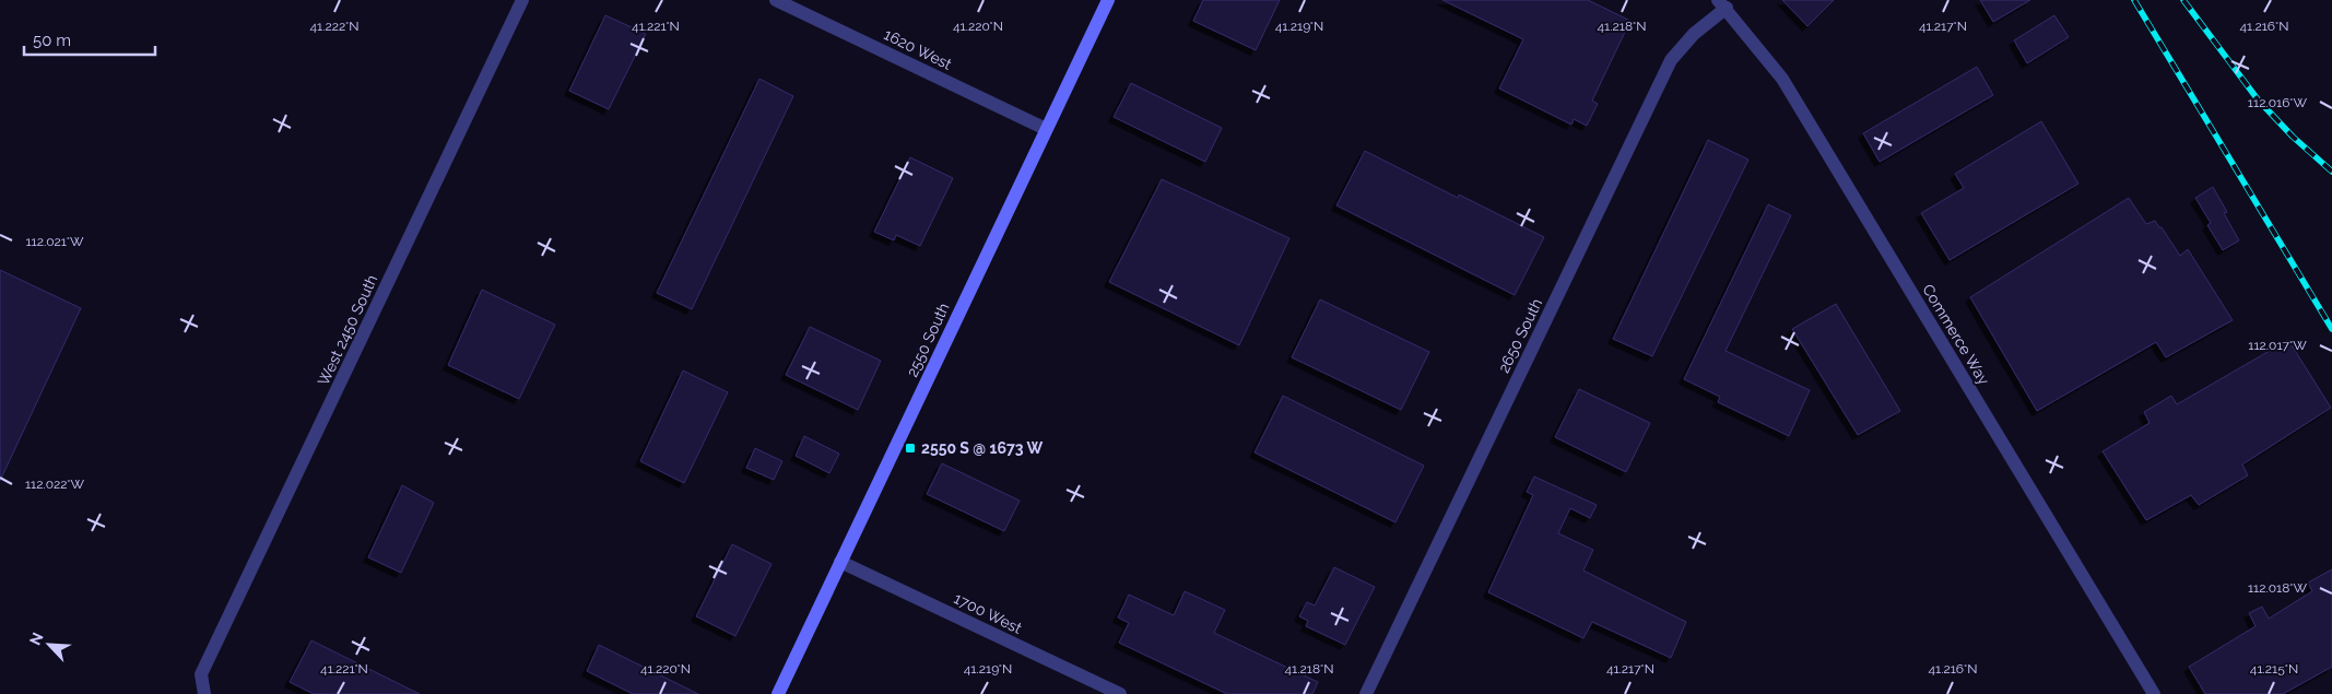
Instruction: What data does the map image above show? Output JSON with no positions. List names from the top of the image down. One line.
{"streets":{"main road":["2550 South"],"street":["1620 West","West 2450 South","Commerce Way","2650 South","1700 West"]},"crossings":[["1620 West","2550 South"],["Commerce Way","2650 South"],["2550 South","1700 West"]],"places":{"transit":["2550 S @ 1673 W"]},"scale_bar":"50 m","north":"top left","coordinates":["41.222°N","41.221°N","41.220°N","41.219°N","41.218°N","41.217°N","41.216°N","112.016°W","112.021°W","112.017°W","112.022°W","112.018°W","41.215°N"]}
